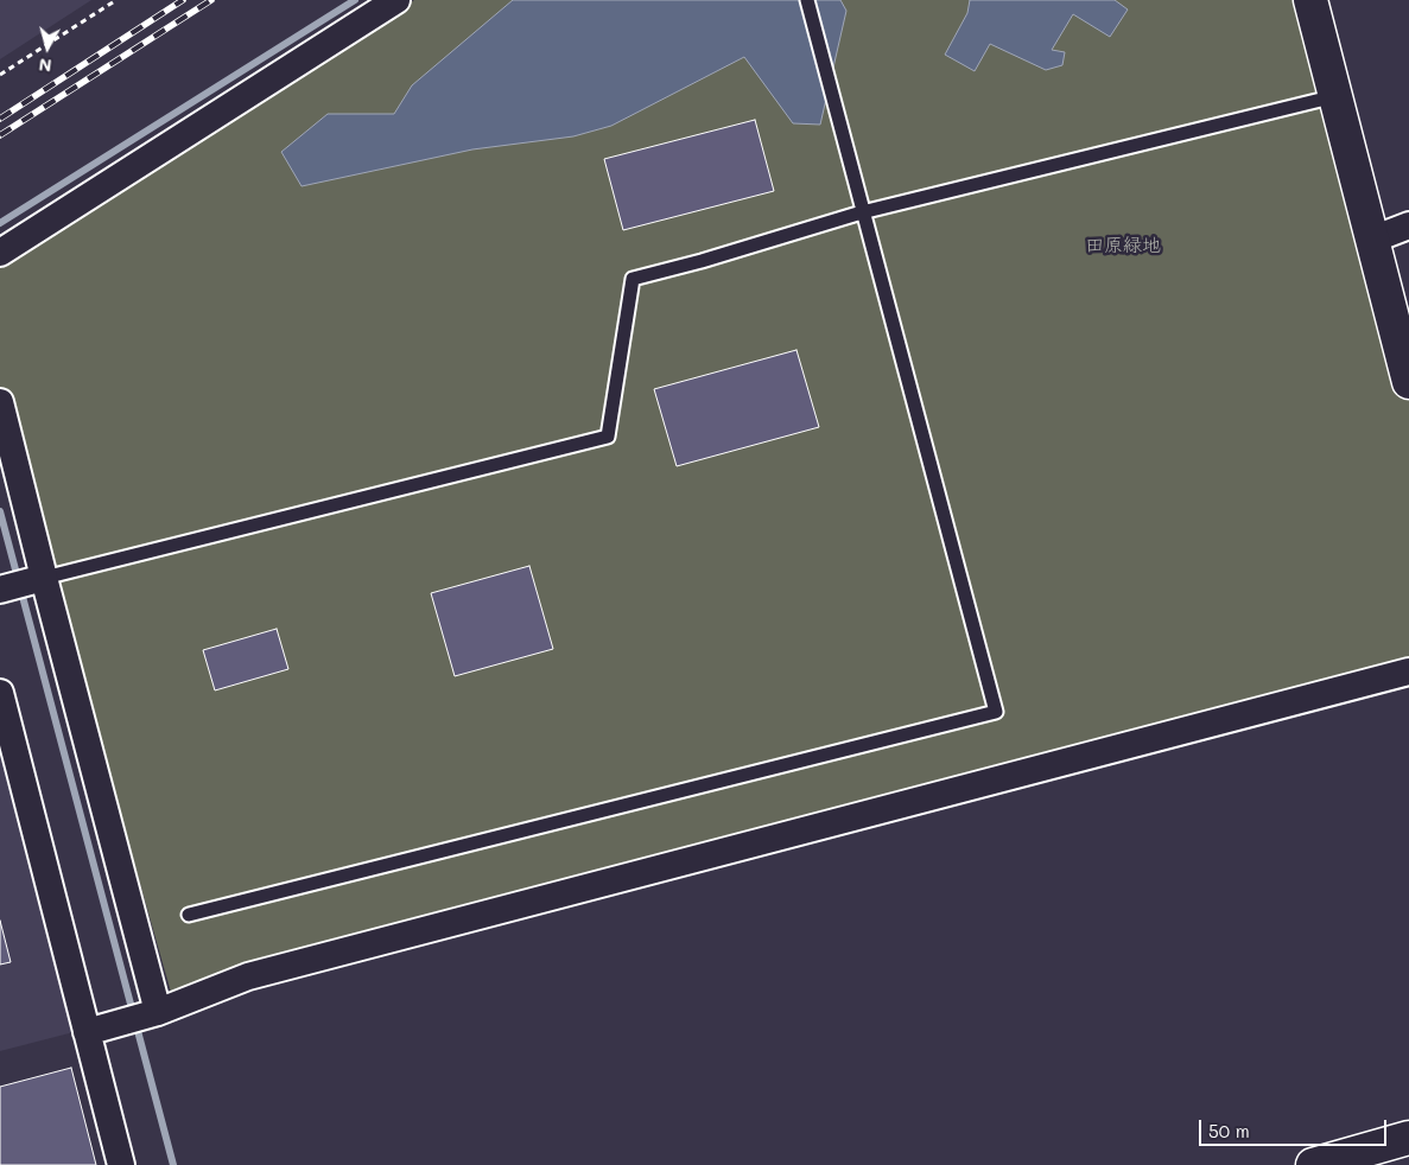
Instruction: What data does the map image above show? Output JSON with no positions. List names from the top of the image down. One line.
{"parks":["田原緑地"],"scale_bar":"50 m","north":"bottom"}
